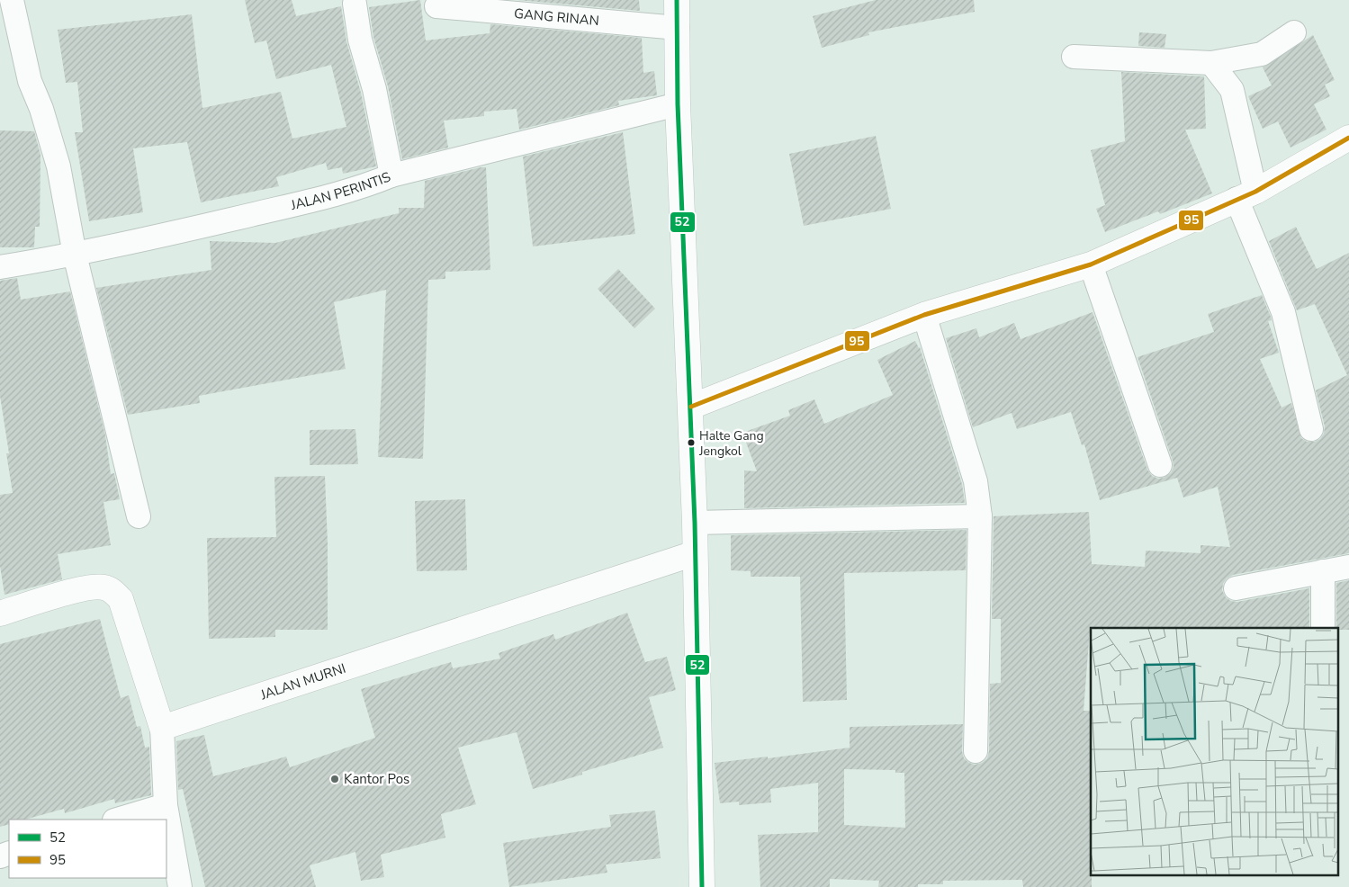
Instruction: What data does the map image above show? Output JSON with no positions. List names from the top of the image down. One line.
{"streets":{"street":["GANG RINAN","JALAN PERINTIS","JALAN MURNI"]},"places":["Halte Gang Jengkol","Kantor Pos"],"lines":["transit line 52","transit line 95"],"legend":["52","95"]}
